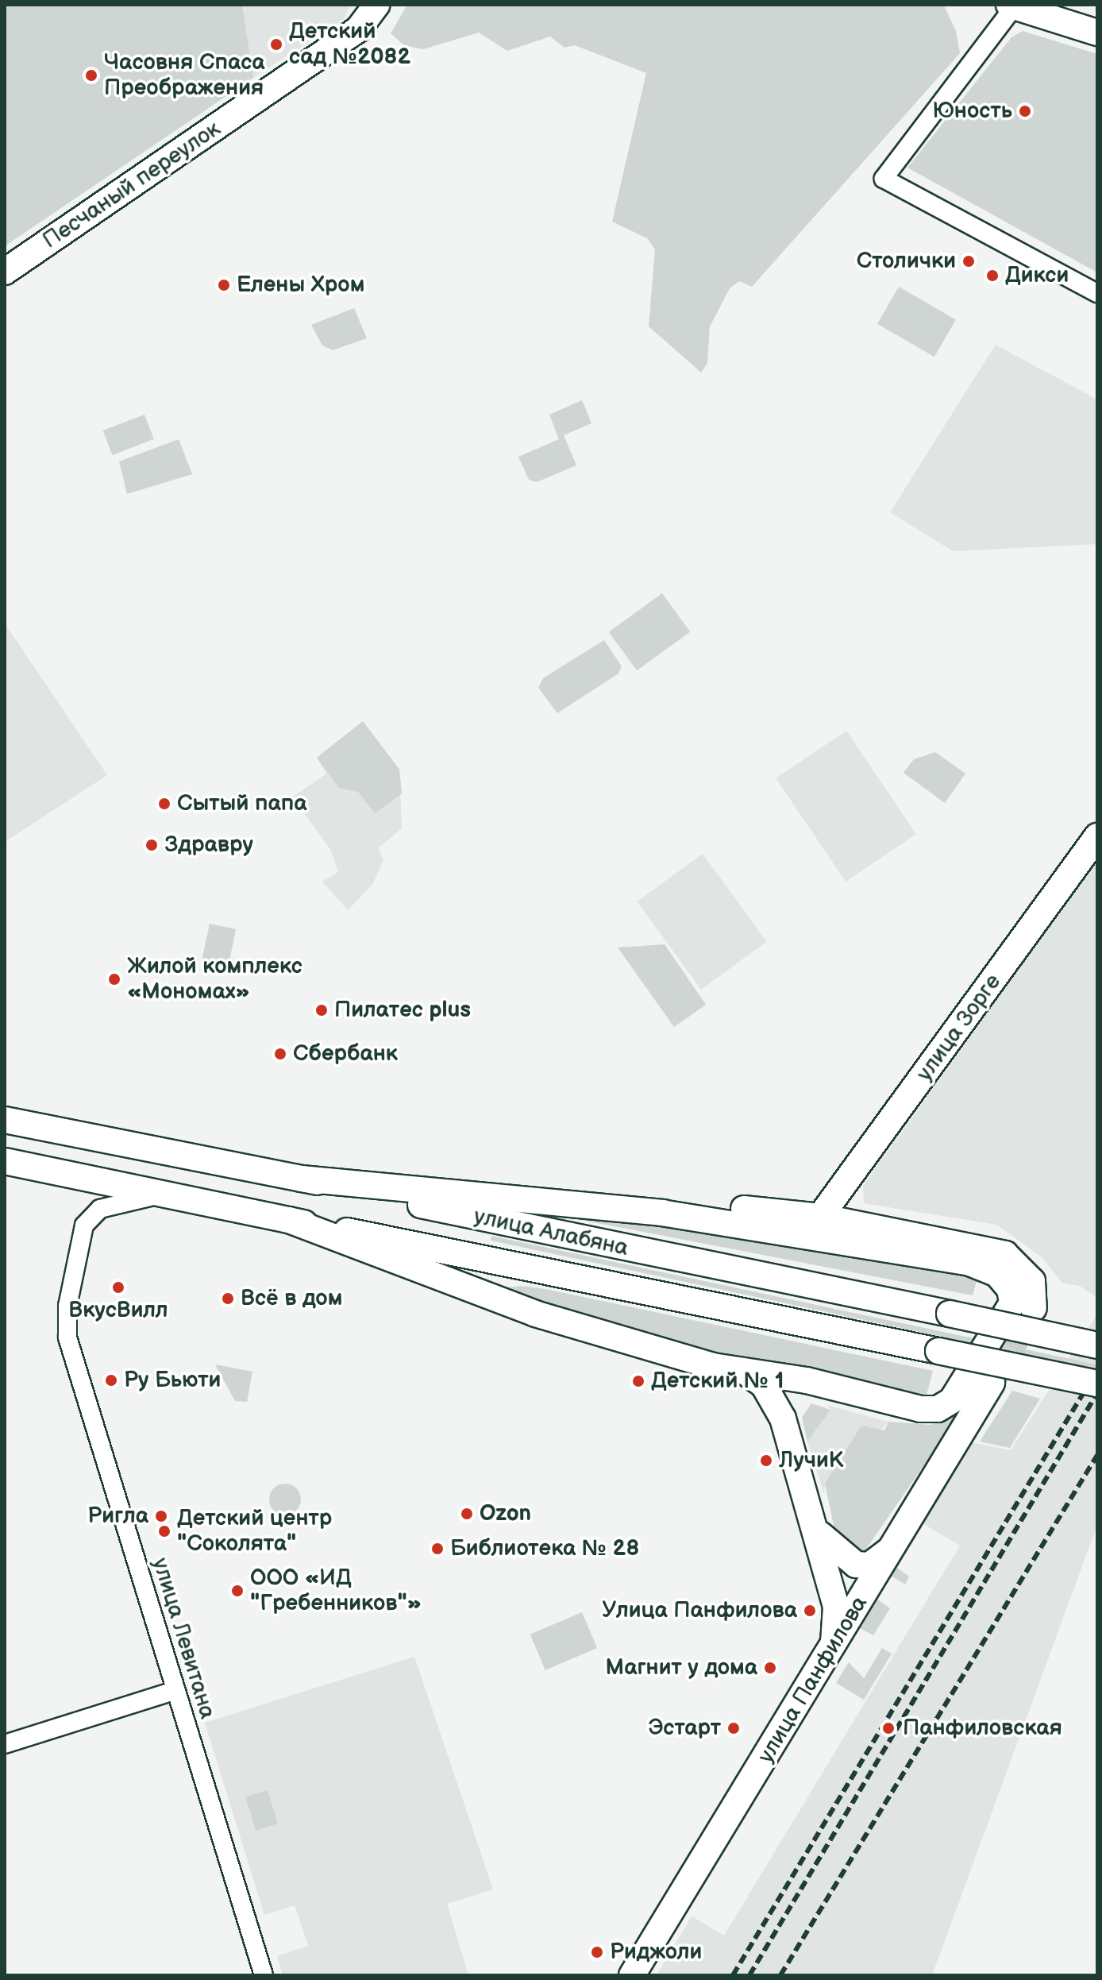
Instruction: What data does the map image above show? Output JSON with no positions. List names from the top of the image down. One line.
{"streets":{"main road":["Песчаный переулок","улица Зорге","улица Алабяна","улица Панфилова"],"street":["улица Левитана"]},"crossings":[["улица Алабяна","улица Левитана"]],"places":["Детский сад №2082","Часовня Спаса Преображения","Юность","Столички","Дикси","Елены Хром","Сытый папа","Здравру","Жилой комплекс «Мономах»","Пилатес plus","Сбербанк","ВкусВилл","Всё в дом","Ру Бьюти","Детский № 1","ЛучиК","Ozon","Ригла","Детский центр \"Соколята\"","Библиотека № 28","ООО «ИД \"Гребенников\"»","Улица Панфилова","Магнит у дома","Эстарт","Панфиловская","Риджоли"]}
